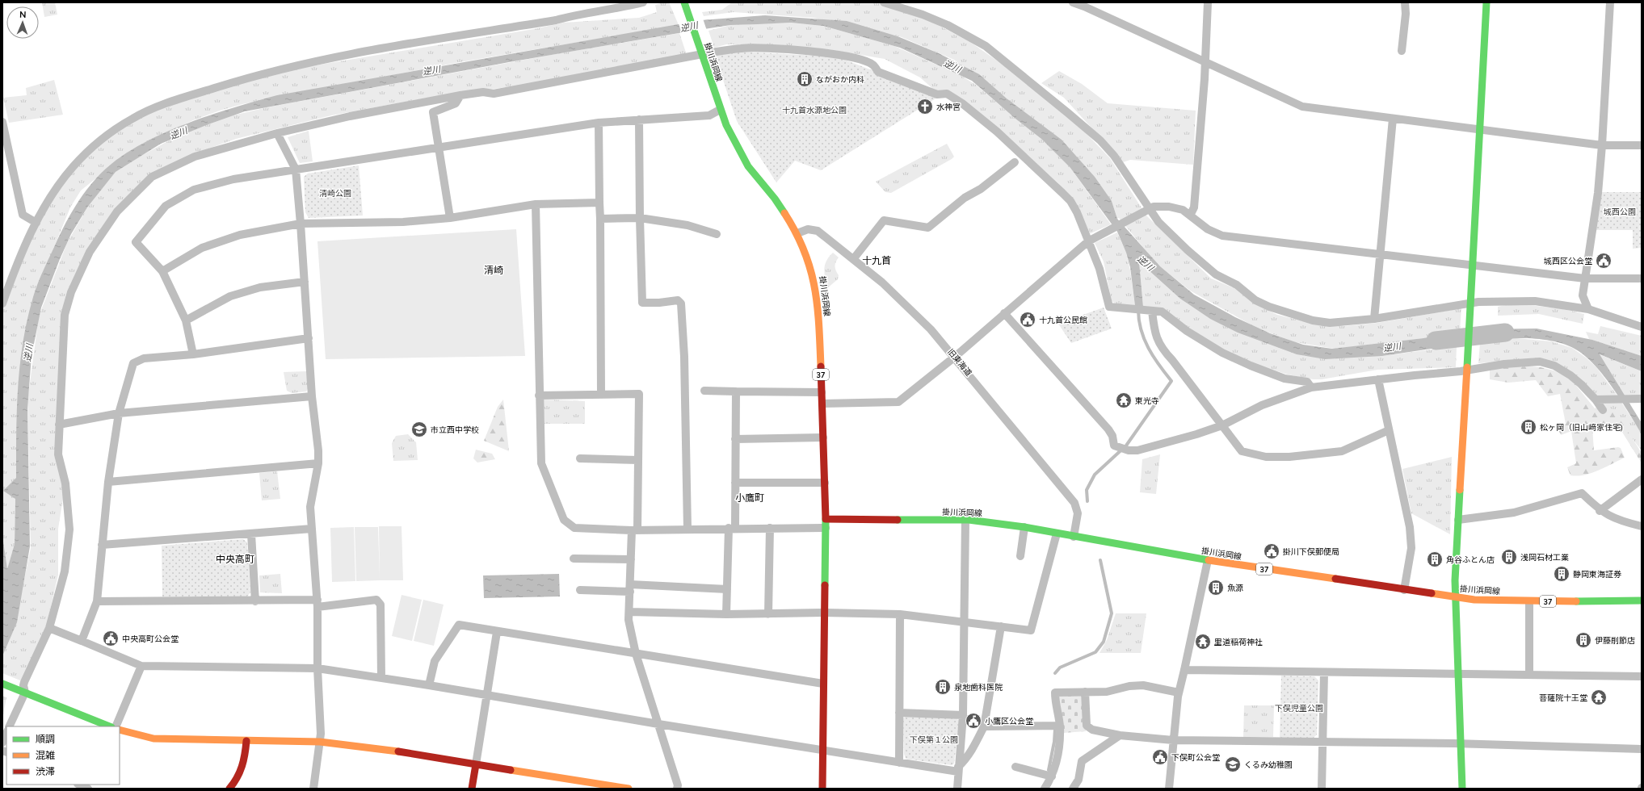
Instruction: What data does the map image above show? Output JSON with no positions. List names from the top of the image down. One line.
{"streets":{"street":["掛川浜岡線","旧東海道","37"]},"crossings":[["掛川浜岡線","旧東海道"]],"districts":["十九首","清崎","小鷹町","中央高町"],"water":["逆川"],"parks":["十九首水源地公園","清崎公園","城西公園","下俣児童公園","下俣第１公園"],"places":{"building":["ながおか内科","松ヶ岡（旧山﨑家住宅)","浅岡石材工業","角谷ふとん店","静岡東海証券","魚源","伊藤削節店","泉地歯科医院"],"church":["水神宮"],"public building":["城西区公会堂","十九首公民館","掛川下俣郵便局","中央高町公会堂","小鷹区公会堂","下俣町公会堂"],"temple":["東光寺","里道稲荷神社","菩薩院十王堂"],"school or university":["市立西中学校","くるみ幼稚園"]},"legend":["順調","混雑","渋滞"],"north":"top"}
